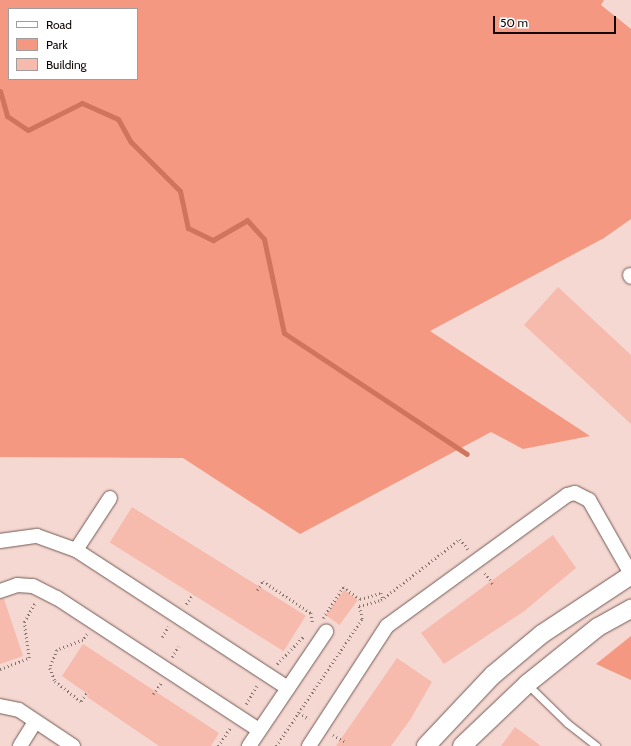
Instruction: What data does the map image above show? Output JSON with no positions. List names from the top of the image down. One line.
{"legend":["Road","Park","Building"],"scale_bar":"50 m"}
